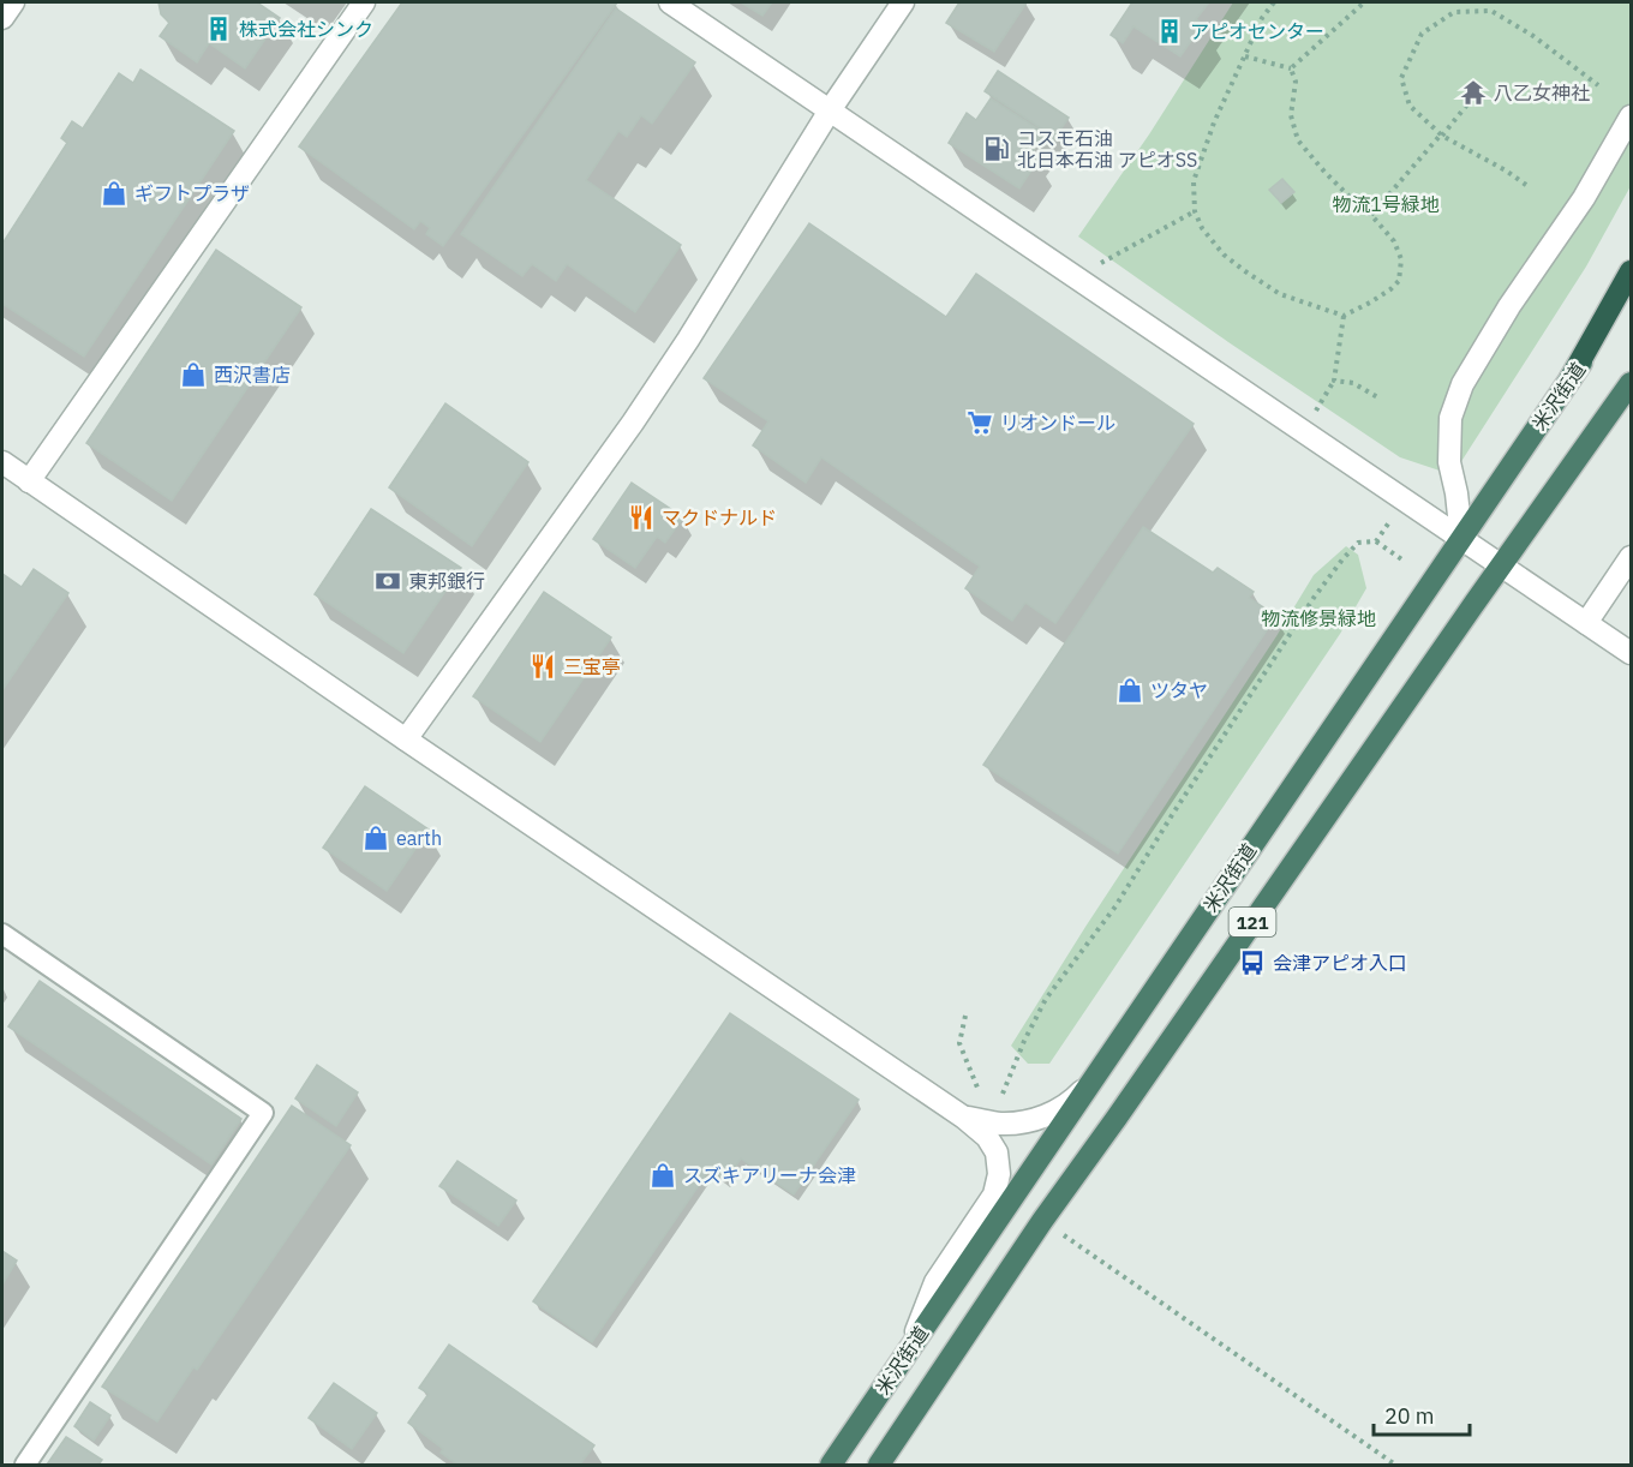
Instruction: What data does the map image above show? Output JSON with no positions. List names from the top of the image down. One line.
{"streets":{"highway":["米沢街道","121"]},"parks":["物流1号緑地","物流修景緑地"],"places":{"building":["株式会社シンク","アピオセンター"],"temple":["八乙女神社"],"fuel station":["コスモ石油 北日本石油 アピオSS"],"shop":["ギフトプラザ","西沢書店","ツタヤ","earth","スズキアリーナ会津"],"supermarket":["リオンドール"],"restaurant":["マクドナルド","三宝亭"],"bank":["東邦銀行"],"bus stop":["会津アピオ入口"]},"scale_bar":"20 m"}
